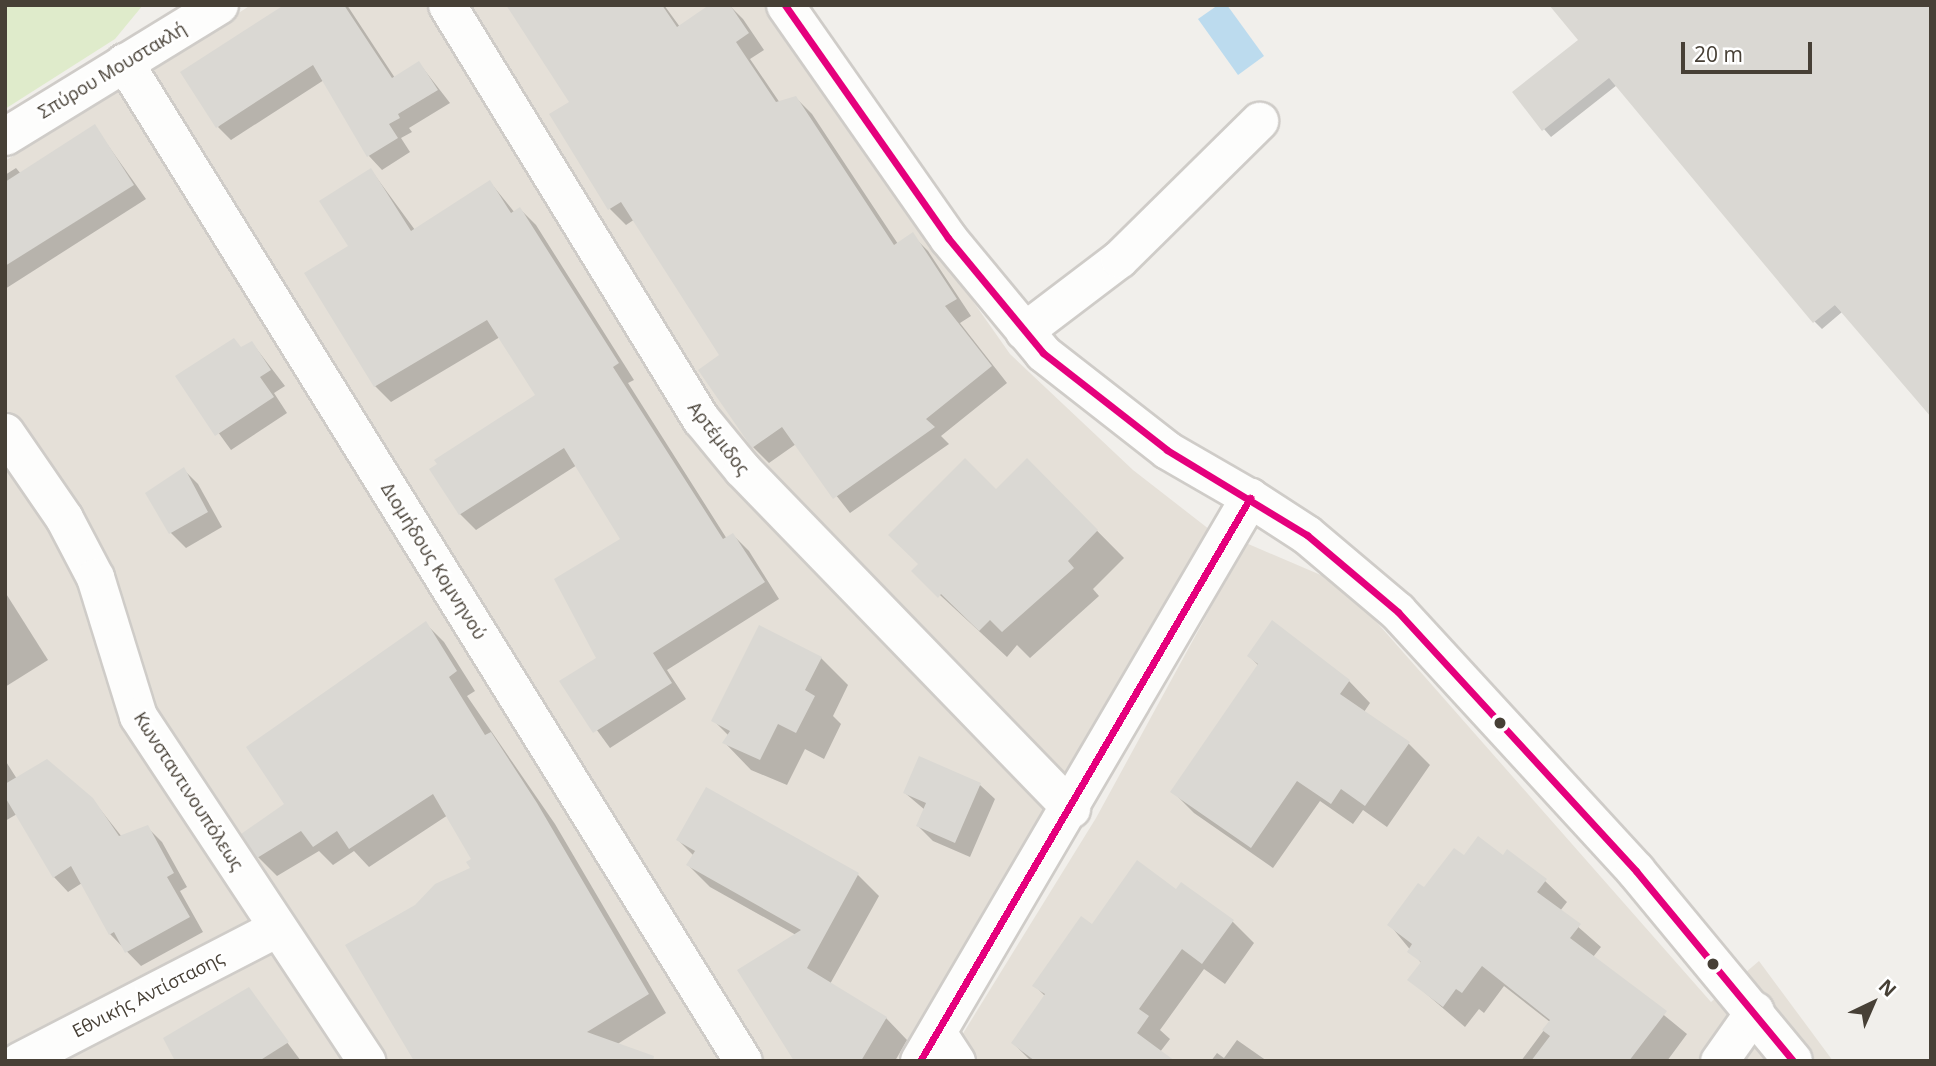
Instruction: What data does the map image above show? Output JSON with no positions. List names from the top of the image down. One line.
{"streets":{"street":["Σπύρου Μουστακλή","Αρτέμιδος","Διομήδους Κομνηνού","Κωνσταντινουπόλεως","Εθνικής Αντίστασης"]},"crossings":[["Σπύρου Μουστακλή","Διομήδους Κομνηνού"],["Κωνσταντινουπόλεως","Εθνικής Αντίστασης"]],"scale_bar":"20 m","north":"top right"}
